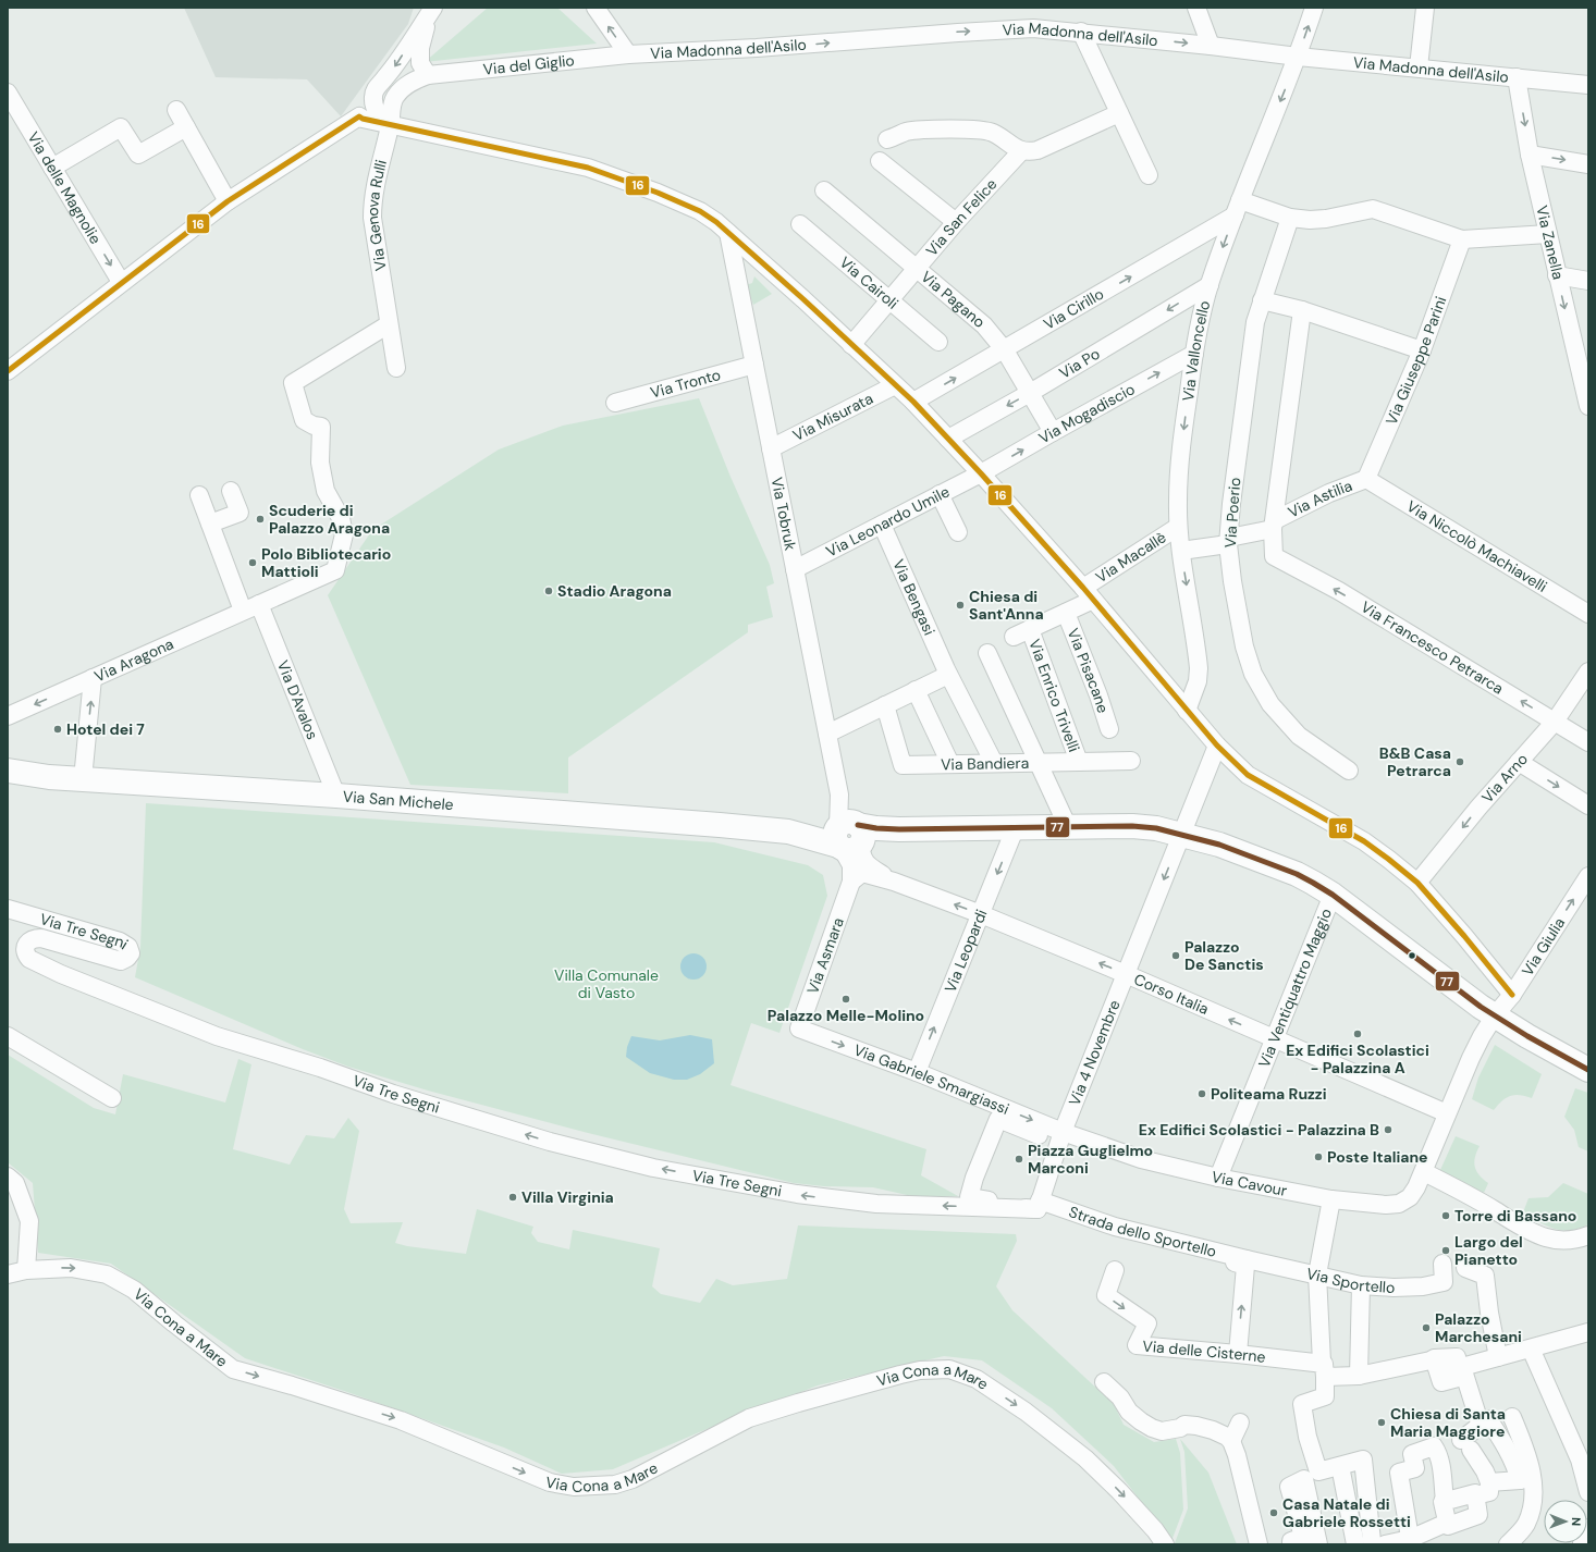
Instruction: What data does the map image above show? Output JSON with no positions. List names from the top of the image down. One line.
{"streets":{"street":["Via Madonna dell'Asilo","Via del Giglio","Via delle Magnolie","Via Genova Rulli","Via San Felice","Via Zanella","Via Cairoli","Via Pagano","Via Cirillo","Via Valloncello","Via Giuseppe Parini","Via Po","Via Tronto","Via Mogadiscio","Via Misurata","Via Astilia","Via Poerio","Via Tobruk","Via Leonardo Umile","Via Niccolò Machiavelli","Via Macallè","Via Bengasi","Via Francesco Petrarca","Via Aragona","Via Pisacane","Via Enrico Trivelli","Via D'Avalos","Via Bandiera","Via Arno","Via San Michele","Via Tre Segni","Via Giulia","Via Leopardi","Via Asmara","Via Ventiquattro Maggio","Corso Italia","Via 4 Novembre","Via Gabriele Smargiassi","Via Cavour","Strada dello Sportello","Via Sportello","Via Cona a Mare","Via delle Cisterne"]},"crossings":[["Via Madonna dell'Asilo","Via del Giglio"],["Via Madonna dell'Asilo","Via Zanella"],["Via Madonna dell'Asilo","Via Valloncello"],["Via del Giglio","Via Genova Rulli"],["Via Genova Rulli","Via Aragona"],["Via San Felice","Via Cairoli"],["Via San Felice","Via Pagano"],["Via Pagano","Via Cirillo"],["Via Pagano","Via Po"],["Via Pagano","Via Mogadiscio"],["Via Cirillo","Via Valloncello"],["Via Valloncello","Via Po"],["Via Valloncello","Via Mogadiscio"],["Via Valloncello","Via Astilia"],["Via Valloncello","Via Macallè"],["Via Giuseppe Parini","Via Astilia"],["Via Giuseppe Parini","Via Niccolò Machiavelli"],["Via Tronto","Via Tobruk"],["Via Mogadiscio","Via Leonardo Umile"],["Via Misurata","Via Tobruk"],["Via Astilia","Via Poerio"],["Via Astilia","Via Niccolò Machiavelli"],["Via Astilia","Via Francesco Petrarca"],["Via Tobruk","Via Leonardo Umile"],["Via Tobruk","Via San Michele"],["Via Leonardo Umile","Via Bengasi"],["Via Macallè","Via Pisacane"],["Via Macallè","Via Enrico Trivelli"],["Via Bengasi","Via Bandiera"],["Via Francesco Petrarca","Via Arno"],["Via Aragona","Via D'Avalos"],["Via Enrico Trivelli","Via Bandiera"],["Via D'Avalos","Via San Michele"],["Via San Michele","Via Giulia"],["Via San Michele","Via Leopardi"],["Via San Michele","Via Ventiquattro Maggio"],["Via San Michele","Via 4 Novembre"],["Via Tre Segni","Strada dello Sportello"],["Via Giulia","Corso Italia"],["Via Giulia","Via Cavour"],["Via Leopardi","Corso Italia"],["Via Leopardi","Via Gabriele Smargiassi"],["Via Asmara","Via Gabriele Smargiassi"],["Via Ventiquattro Maggio","Corso Italia"],["Via Ventiquattro Maggio","Via Cavour"],["Corso Italia","Via 4 Novembre"],["Corso Italia","Via Cavour"],["Via 4 Novembre","Via Gabriele Smargiassi"],["Via 4 Novembre","Via Cavour"],["Via Gabriele Smargiassi","Via Cavour"],["Strada dello Sportello","Via Sportello"]],"one_way":["Via Zanella","Via Cirillo","Via Po","Via Mogadiscio","Via Francesco Petrarca","Via Arno","Via Tre Segni","Via Giulia","Corso Italia","Via 4 Novembre","Via Gabriele Smargiassi","Via Cona a Mare"],"parks":["Villa Comunale di Vasto"],"places":["Scuderie di Palazzo Aragona","Polo Bibliotecario Mattioli","Stadio Aragona","Chiesa di Sant'Anna","Hotel dei 7","B&B Casa Petrarca","Palazzo De Sanctis","Palazzo Melle-Molino","Ex Edifici Scolastici - Palazzina A","Politeama Ruzzi","Ex Edifici Scolastici - Palazzina B","Poste Italiane","Piazza Guglielmo Marconi","Villa Virginia","Torre di Bassano","Largo del Pianetto","Palazzo Marchesani","Chiesa di Santa Maria Maggiore","Casa Natale di Gabriele Rossetti"],"lines":["transit line 16","transit line 77"],"north":"right"}
